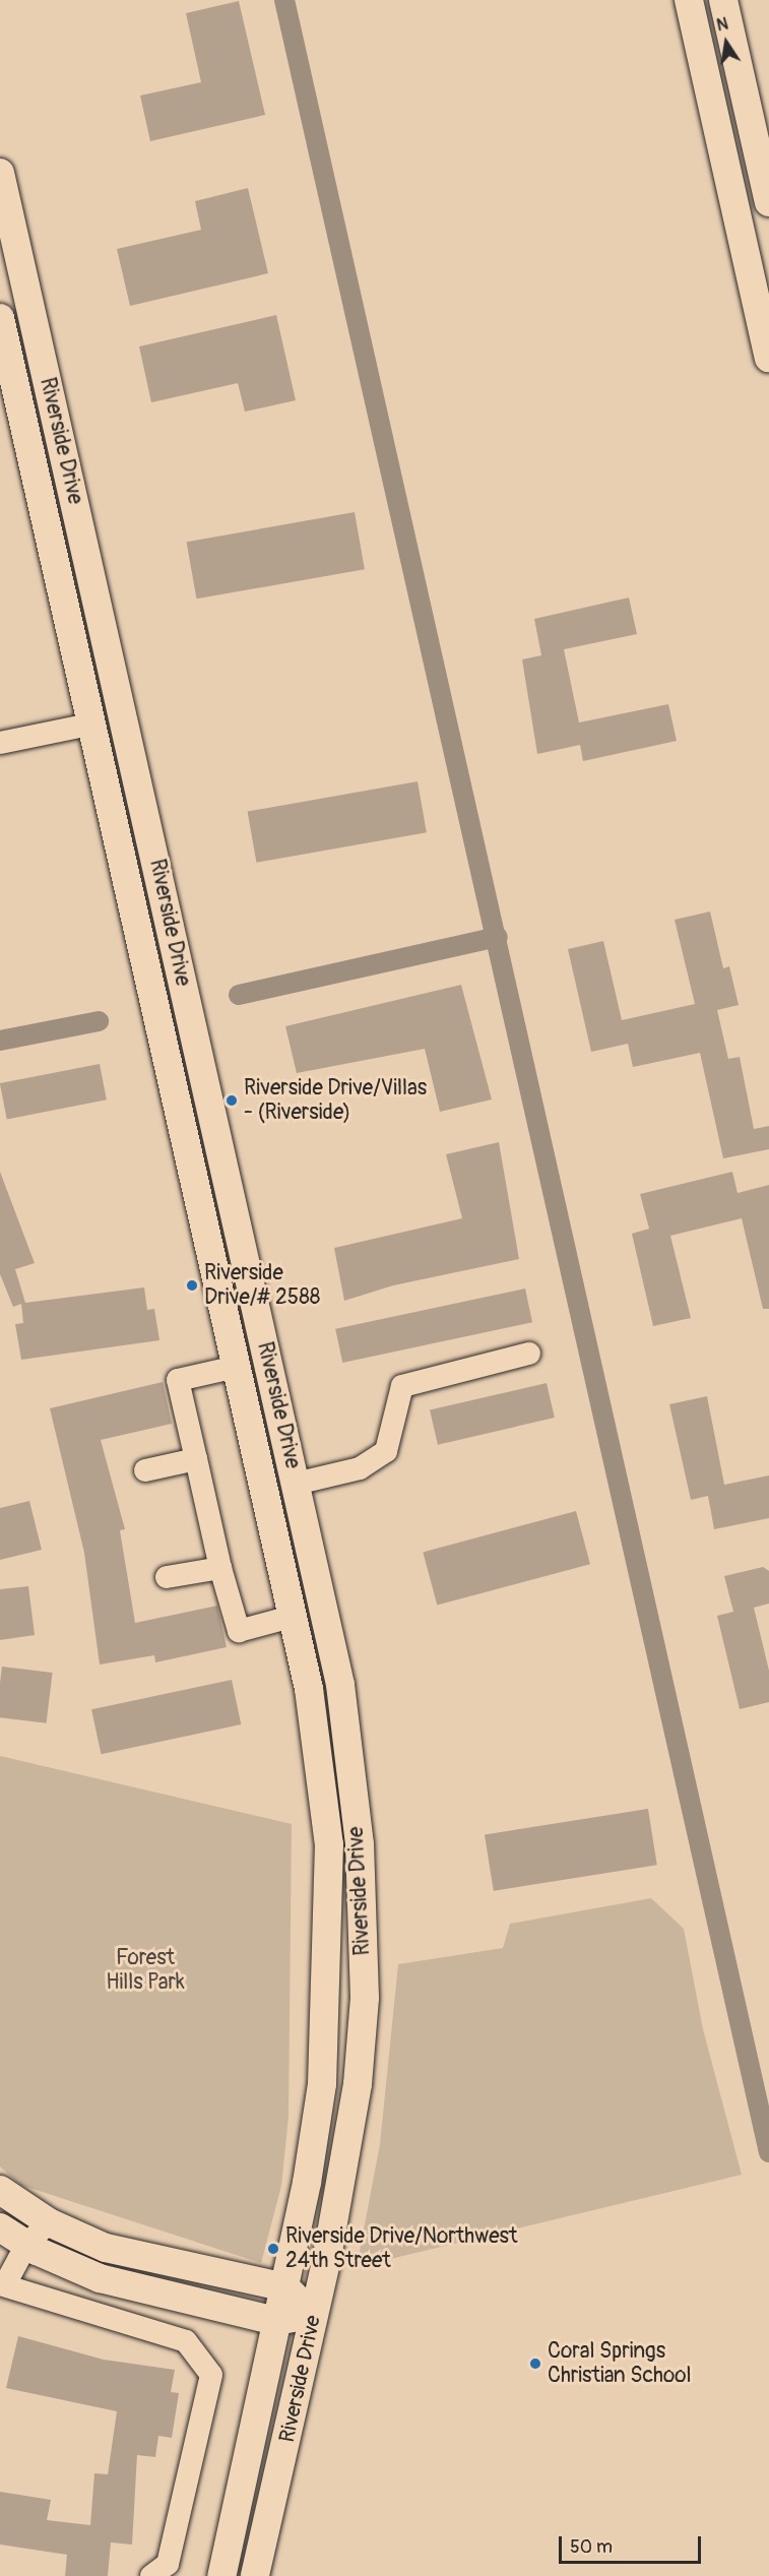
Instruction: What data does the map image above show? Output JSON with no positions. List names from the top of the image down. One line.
{"streets":{"street":["Riverside Drive"]},"parks":["Forest Hills Park"],"places":["Riverside Drive/Villas - (Riverside)","Riverside Drive/# 2588","Riverside Drive/Northwest 24th Street","Coral Springs Christian School"],"scale_bar":"50 m","north":"top"}
